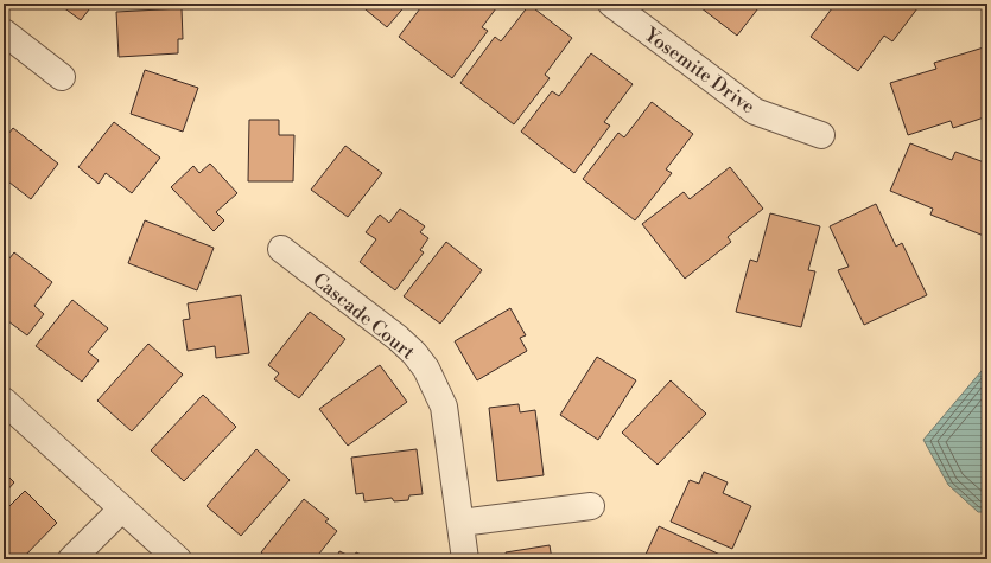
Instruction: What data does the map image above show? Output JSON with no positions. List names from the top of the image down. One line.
{"streets":{"street":["Yosemite Drive","Cascade Court"]}}
